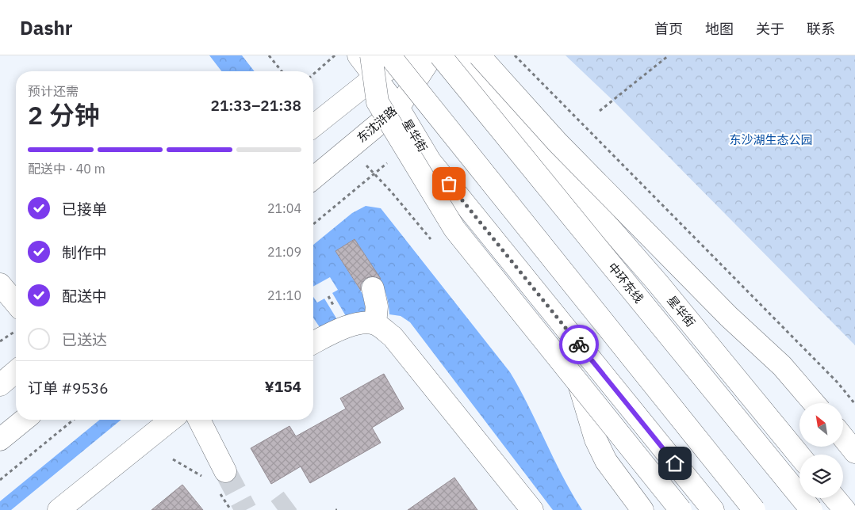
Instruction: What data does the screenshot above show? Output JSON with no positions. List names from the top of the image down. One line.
{"streets":{"main road":["东沈浒路","星华街","中环东线"]},"crossings":[["东沈浒路","星华街"]],"parks":["东沙湖生态公园"],"north":"top left","page":{"header":"Dashr","nav":["首页","地图","关于","联系"],"heading":["2 分钟","预计还需","21:33–21:38"],"panel":["订单 #9536","¥154"],"bar":"配送中 · 40 m","list":[["已接单","21:04"],["制作中","21:09"],["配送中","21:10"],"已送达"]}}
